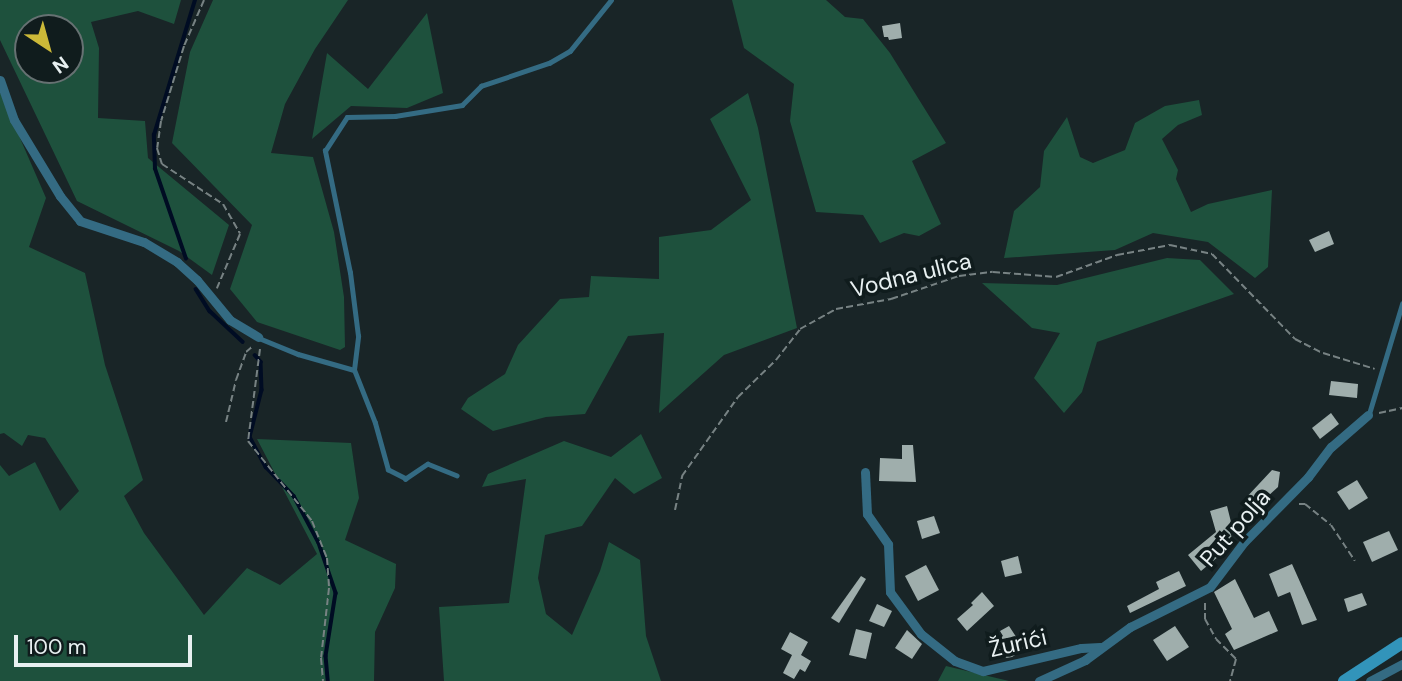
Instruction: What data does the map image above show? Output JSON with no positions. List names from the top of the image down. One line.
{"streets":{"street":["Put polja","Žurići"],"path":["Vodna ulica"]},"crossings":[["Put polja","Žurići"]],"scale_bar":"100 m","north":"bottom right"}
